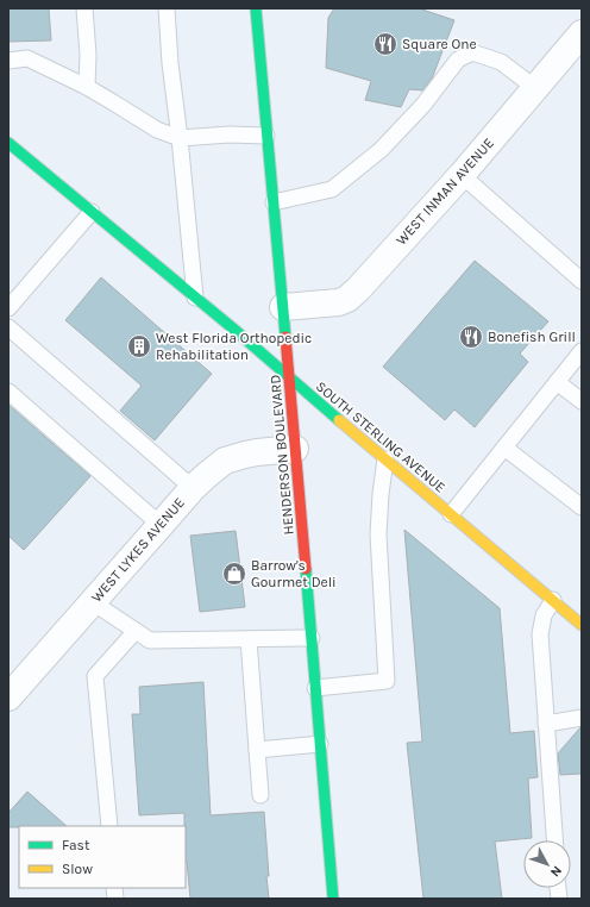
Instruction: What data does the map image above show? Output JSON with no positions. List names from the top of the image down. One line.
{"streets":{"main road":["SOUTH STERLING AVENUE","HENDERSON BOULEVARD"],"street":["WEST INMAN AVENUE","WEST LYKES AVENUE"]},"crossings":[["WEST INMAN AVENUE","HENDERSON BOULEVARD"],["SOUTH STERLING AVENUE","HENDERSON BOULEVARD"],["HENDERSON BOULEVARD","WEST LYKES AVENUE"]],"places":{"restaurant":["Square One","Bonefish Grill"],"building":["West Florida Orthopedic Rehabilitation"],"shop":["Barrow's Gourmet Deli"]},"legend":["Fast","Slow"],"north":"bottom right"}
